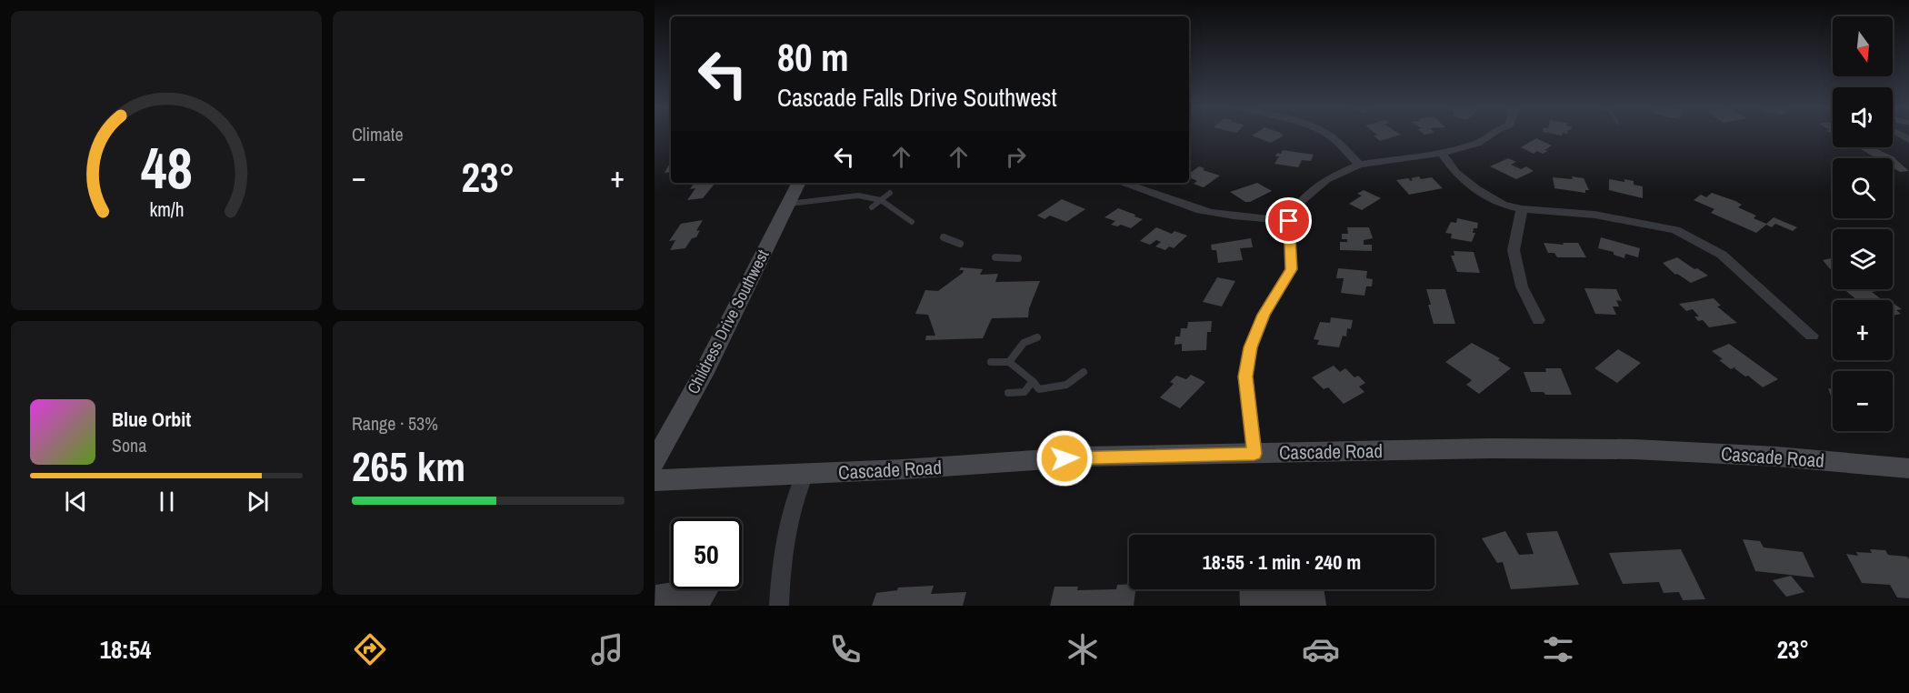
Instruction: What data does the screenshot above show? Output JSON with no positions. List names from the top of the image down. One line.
{"streets":{"main road":["Childress Drive Southwest","Cascade Road"]},"north":"bottom","page":{"tile":["Climate",["Range · 53%","265 km"]],"map_buttons":["+","−"],"turn":["80 m","Cascade Falls Drive Southwest"],"heat":["−","23°","+"],"song":["Blue Orbit","Sona"],"limit":"50","trip":"18:55 · 1 min · 240 m","tabs":["18:54","23°"],"gauge":["48","km/h"]}}
